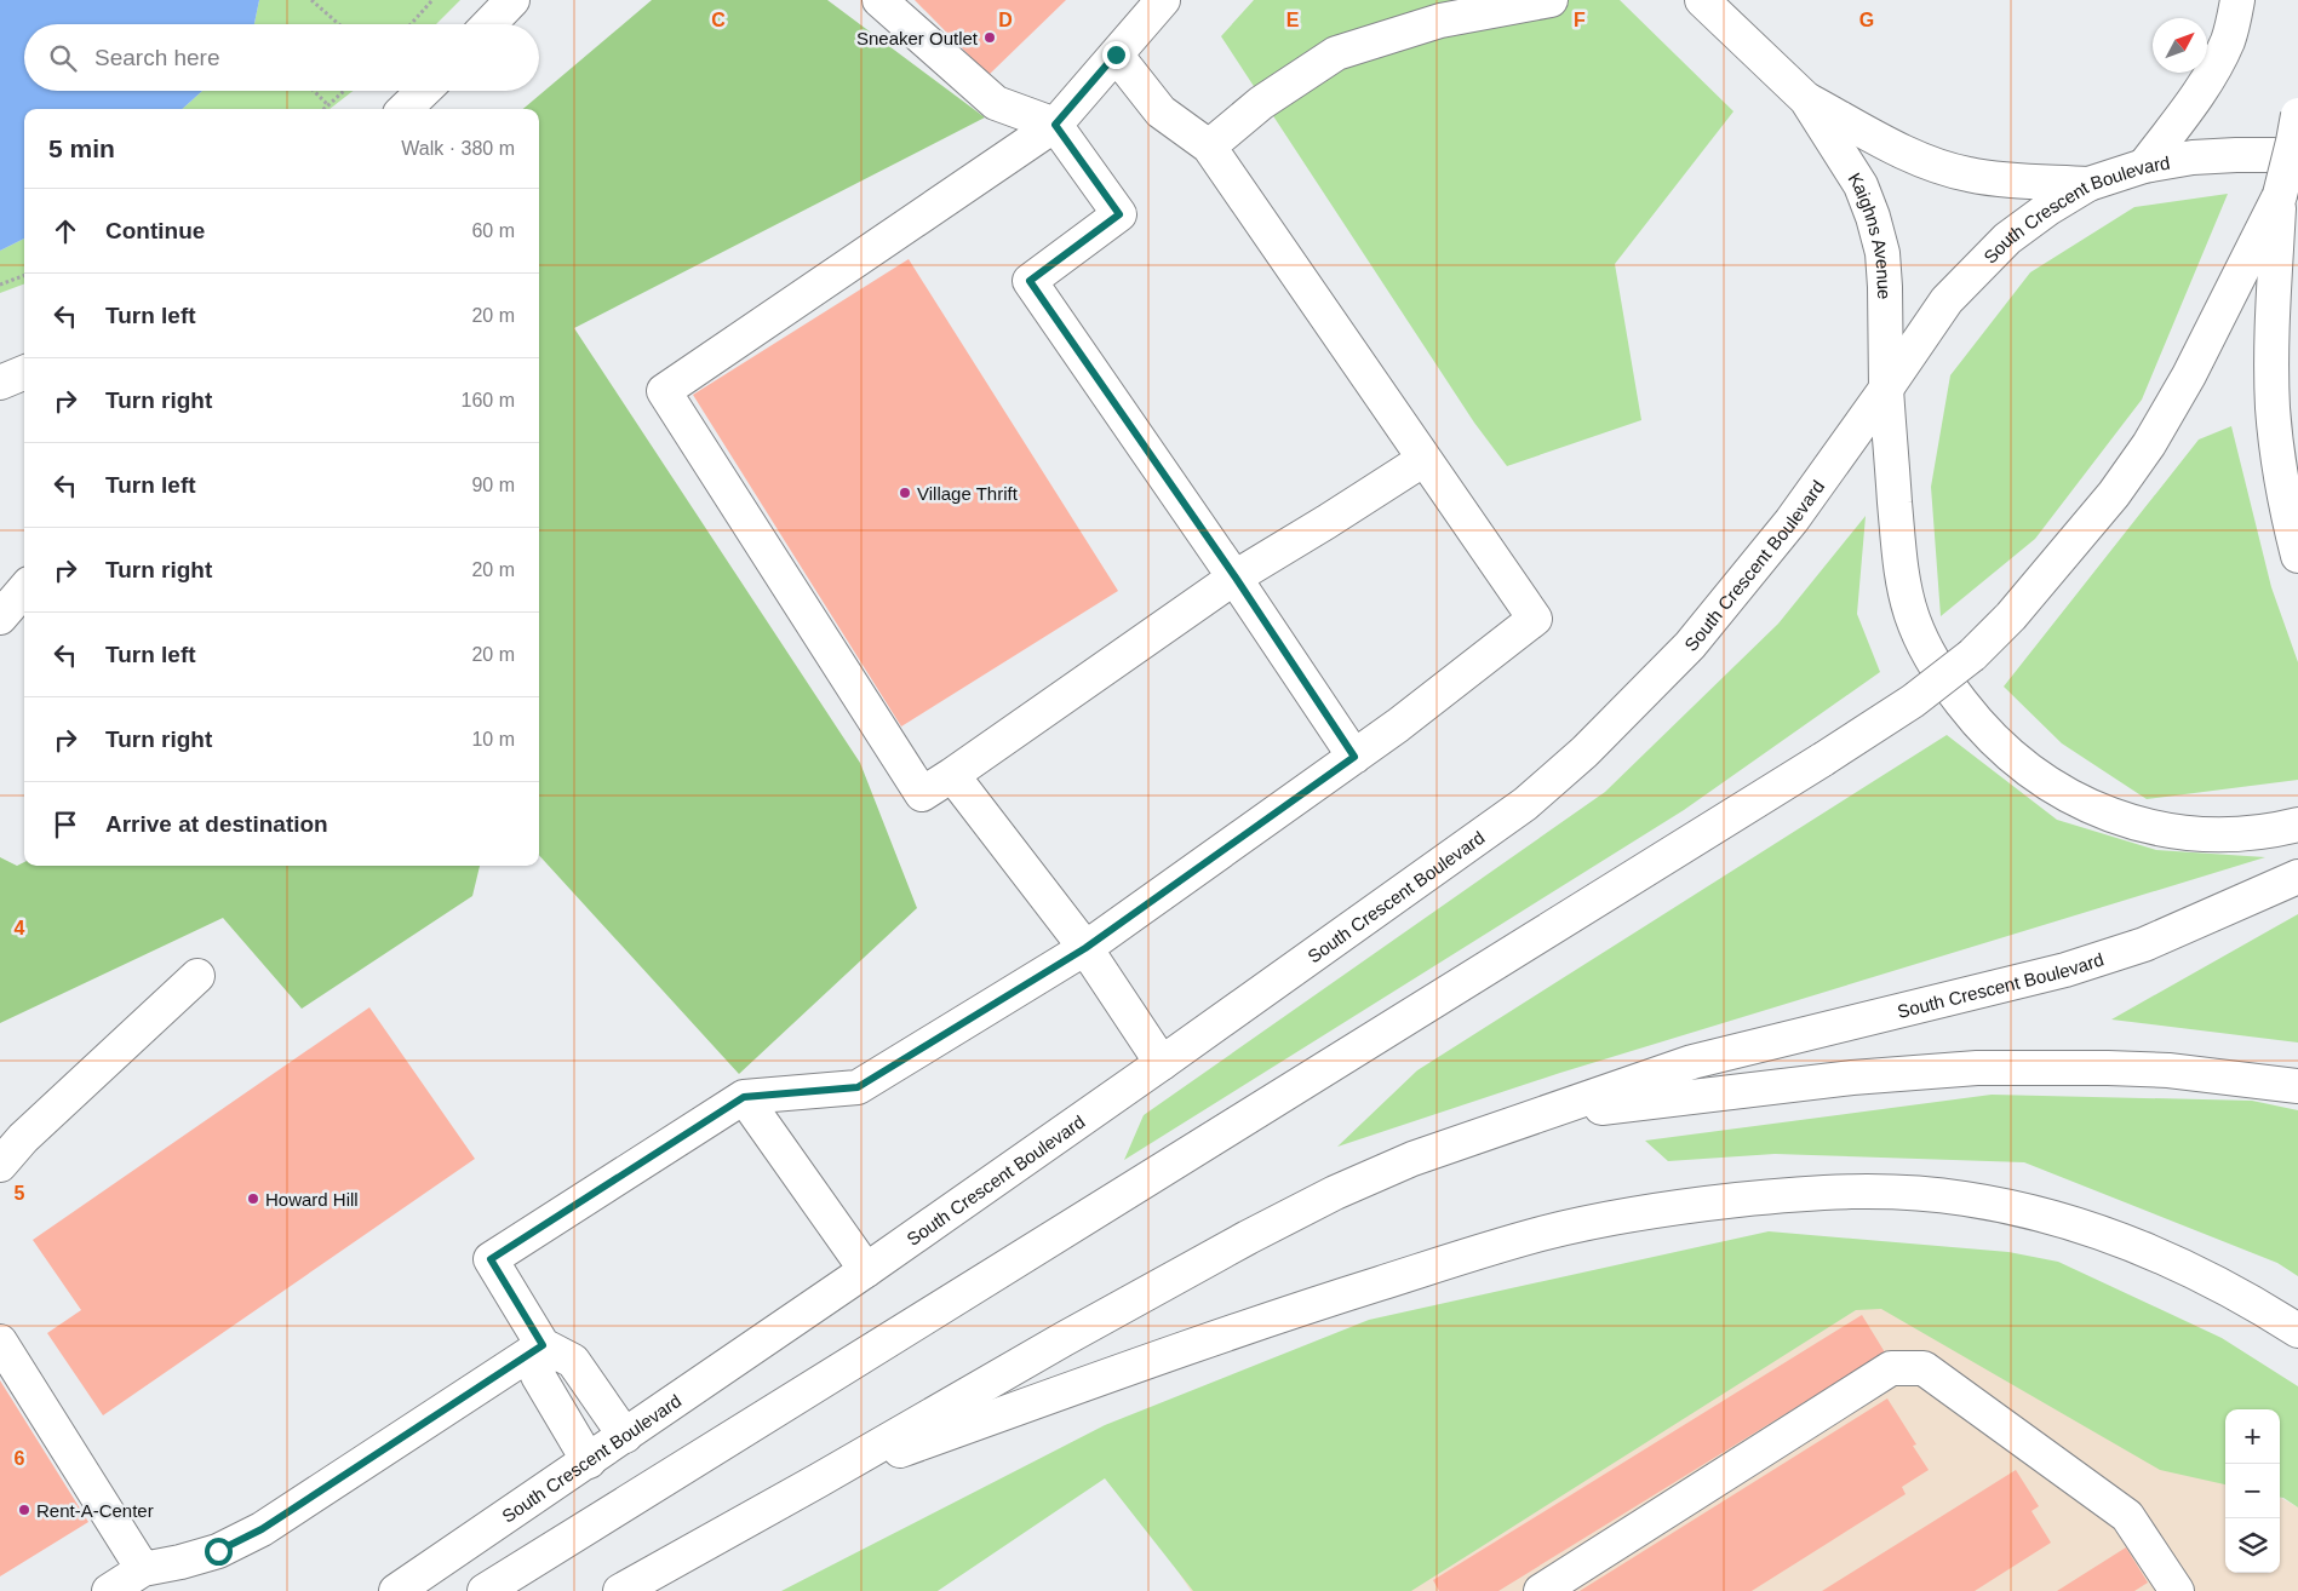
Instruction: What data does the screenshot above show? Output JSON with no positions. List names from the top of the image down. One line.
{"streets":{"main road":["South Crescent Boulevard","Kaighns Avenue"]},"crossings":[["South Crescent Boulevard","Kaighns Avenue"]],"places":["Sneaker Outlet","Village Thrift","Howard Hill","Rent-A-Center"],"north":"top right","page":{"search":"Search here","heading":["5 min","Walk · 380 m"],"list":[["Continue","60 m"],["Turn left","20 m"],["Turn right","160 m"],["Turn left","90 m"],["Turn right","20 m"],["Turn left","20 m"],["Turn right","10 m"],"Arrive at destination"],"map_buttons":["+","−"]},"grid":{"columns":["C","D","E","F","G"],"rows":["4","5","6"]}}
